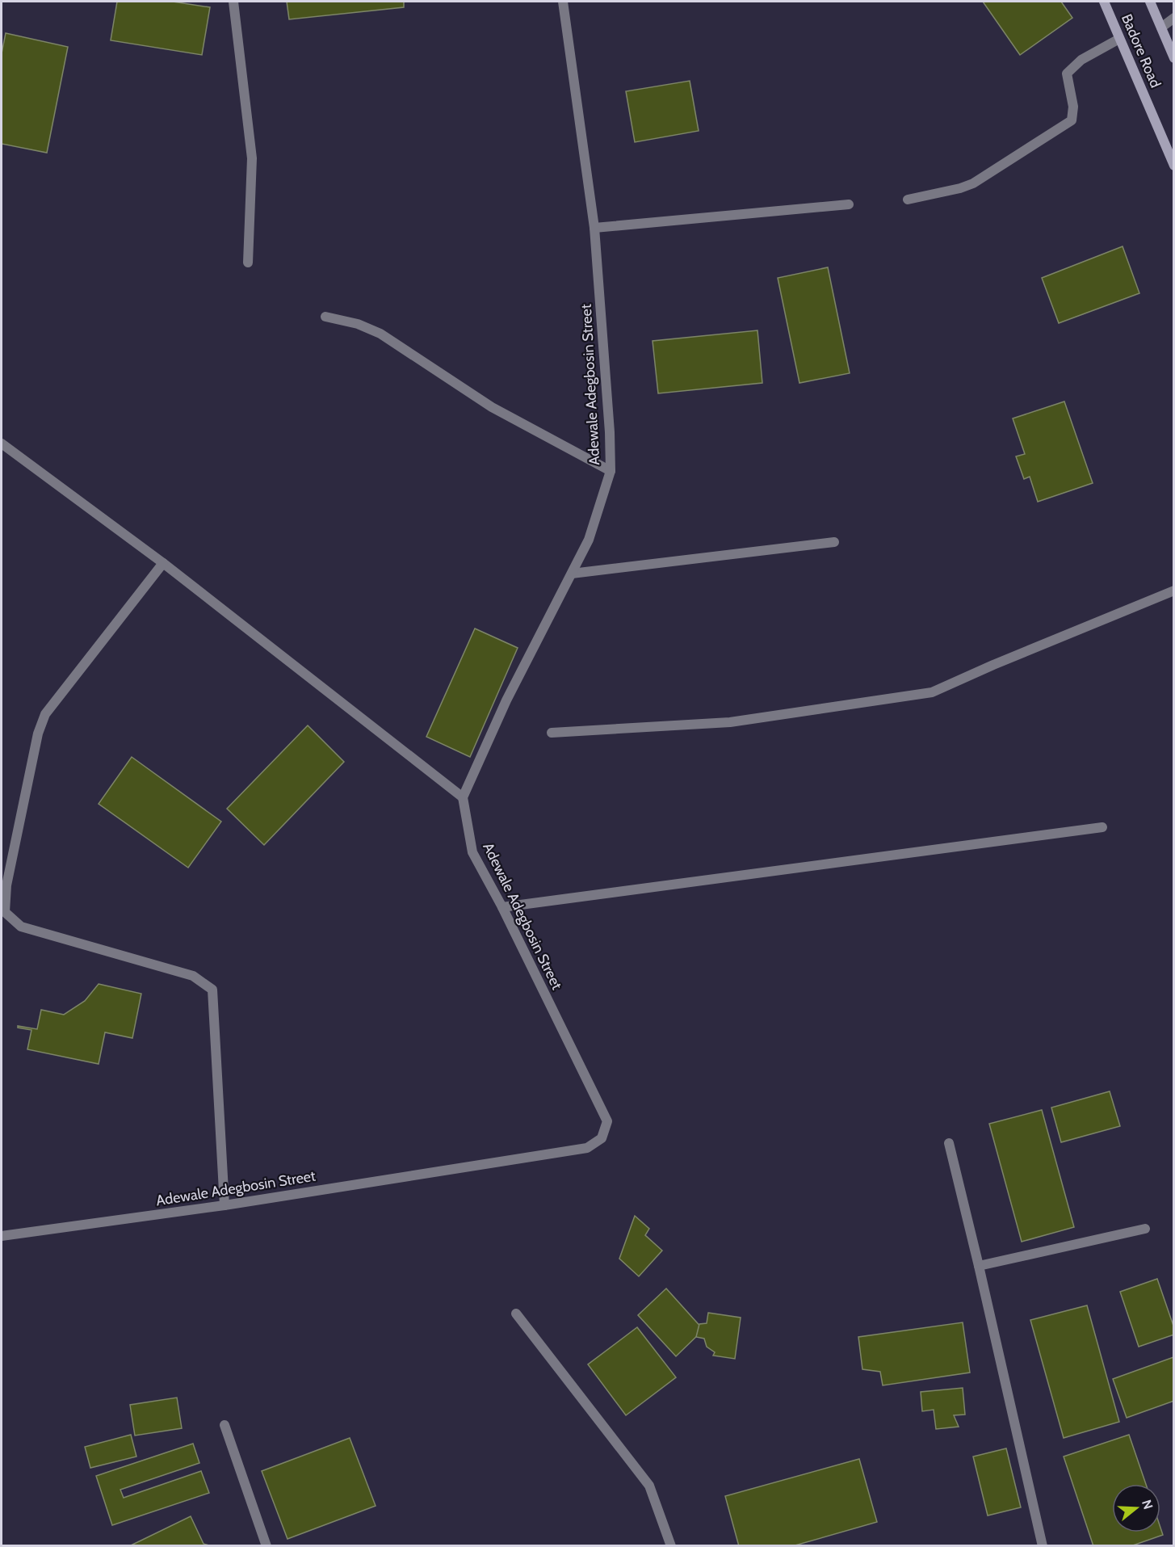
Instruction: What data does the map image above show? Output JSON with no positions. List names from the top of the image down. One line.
{"streets":{"main road":["Badore Road"],"street":["Adewale Adegbosin Street"]},"north":"right"}
